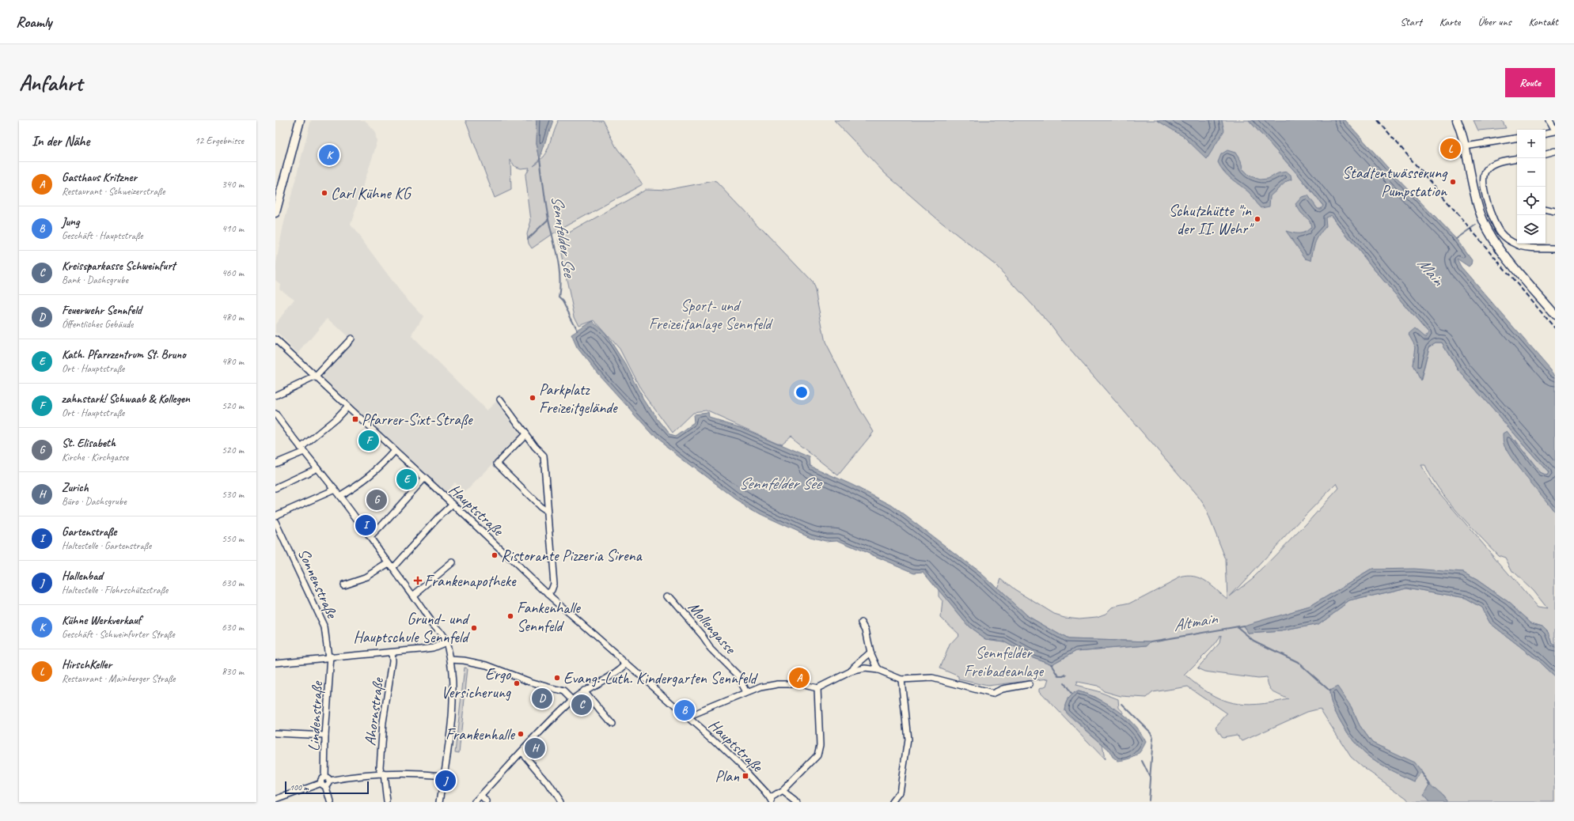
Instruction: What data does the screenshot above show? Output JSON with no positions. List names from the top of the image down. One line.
{"streets":{"street":["Hauptstraße","Sonnenstraße","Mollengasse","Ahornstraße","Lindenstraße"]},"crossings":[["Sonnenstraße","Lindenstraße"]],"water":["Sennfelder See","Main","Altmain"],"parks":["Sport- und Freizeitanlage Sennfeld","Sennfelder Freibadeanlage"],"places":{"other":["Stadtentwässerung Pumpstation","Carl Kühne KG","Schutzhütte \"in der II. Wehr\"","Parkplatz Freizeitgelände","Ristorante Pizzeria Sirena","Fankenhalle Sennfeld","Grund- und Hauptschule Sennfeld","Evang.-Luth. Kindergarten Sennfeld","Ergo Versicherung","Frankenhalle"],"transit":["Pfarrer-Sixt-Straße","Plan"],"health":["Frankenapotheke"]},"scale_bar":"100 m","page":{"header":"Roamly","nav":["Start","Karte","Über uns","Kontakt"],"buttons":"Route","title":"Anfahrt","heading":["In der Nähe","12 Ergebnisse"],"map_buttons":["+","−"],"pins":["L","K","F","E","G","I","A","D","C","B","H","J"],"list":[{"mark":"A","name":"Gasthaus Kritzner","note":"Restaurant · Schweizerstraße","value":"340 m"},{"mark":"B","name":"Jung","note":"Geschäft · Hauptstraße","value":"410 m"},{"mark":"C","name":"Kreissparkasse Schweinfurt","note":"Bank · Dachsgrube","value":"460 m"},{"mark":"D","name":"Feuerwehr Sennfeld","note":"Öffentliches Gebäude","value":"480 m"},{"mark":"E","name":"Kath. Pfarrzentrum St. Bruno","note":"Ort · Hauptstraße","value":"480 m"},{"mark":"F","name":"zahnstark! Schwaab & Kollegen","note":"Ort · Hauptstraße","value":"520 m"},{"mark":"G","name":"St. Elisabeth","note":"Kirche · Kirchgasse","value":"520 m"},{"mark":"H","name":"Zurich","note":"Büro · Dachsgrube","value":"530 m"},{"mark":"I","name":"Gartenstraße","note":"Haltestelle · Gartenstraße","value":"550 m"},{"mark":"J","name":"Hallenbad","note":"Haltestelle · Flohrschützstraße","value":"630 m"},{"mark":"K","name":"Kühne Werkverkauf","note":"Geschäft · Schweinfurter Straße","value":"630 m"},{"mark":"L","name":"HirschKeller","note":"Restaurant · Mainberger Straße","value":"830 m"}],"scale":"100 m"}}
